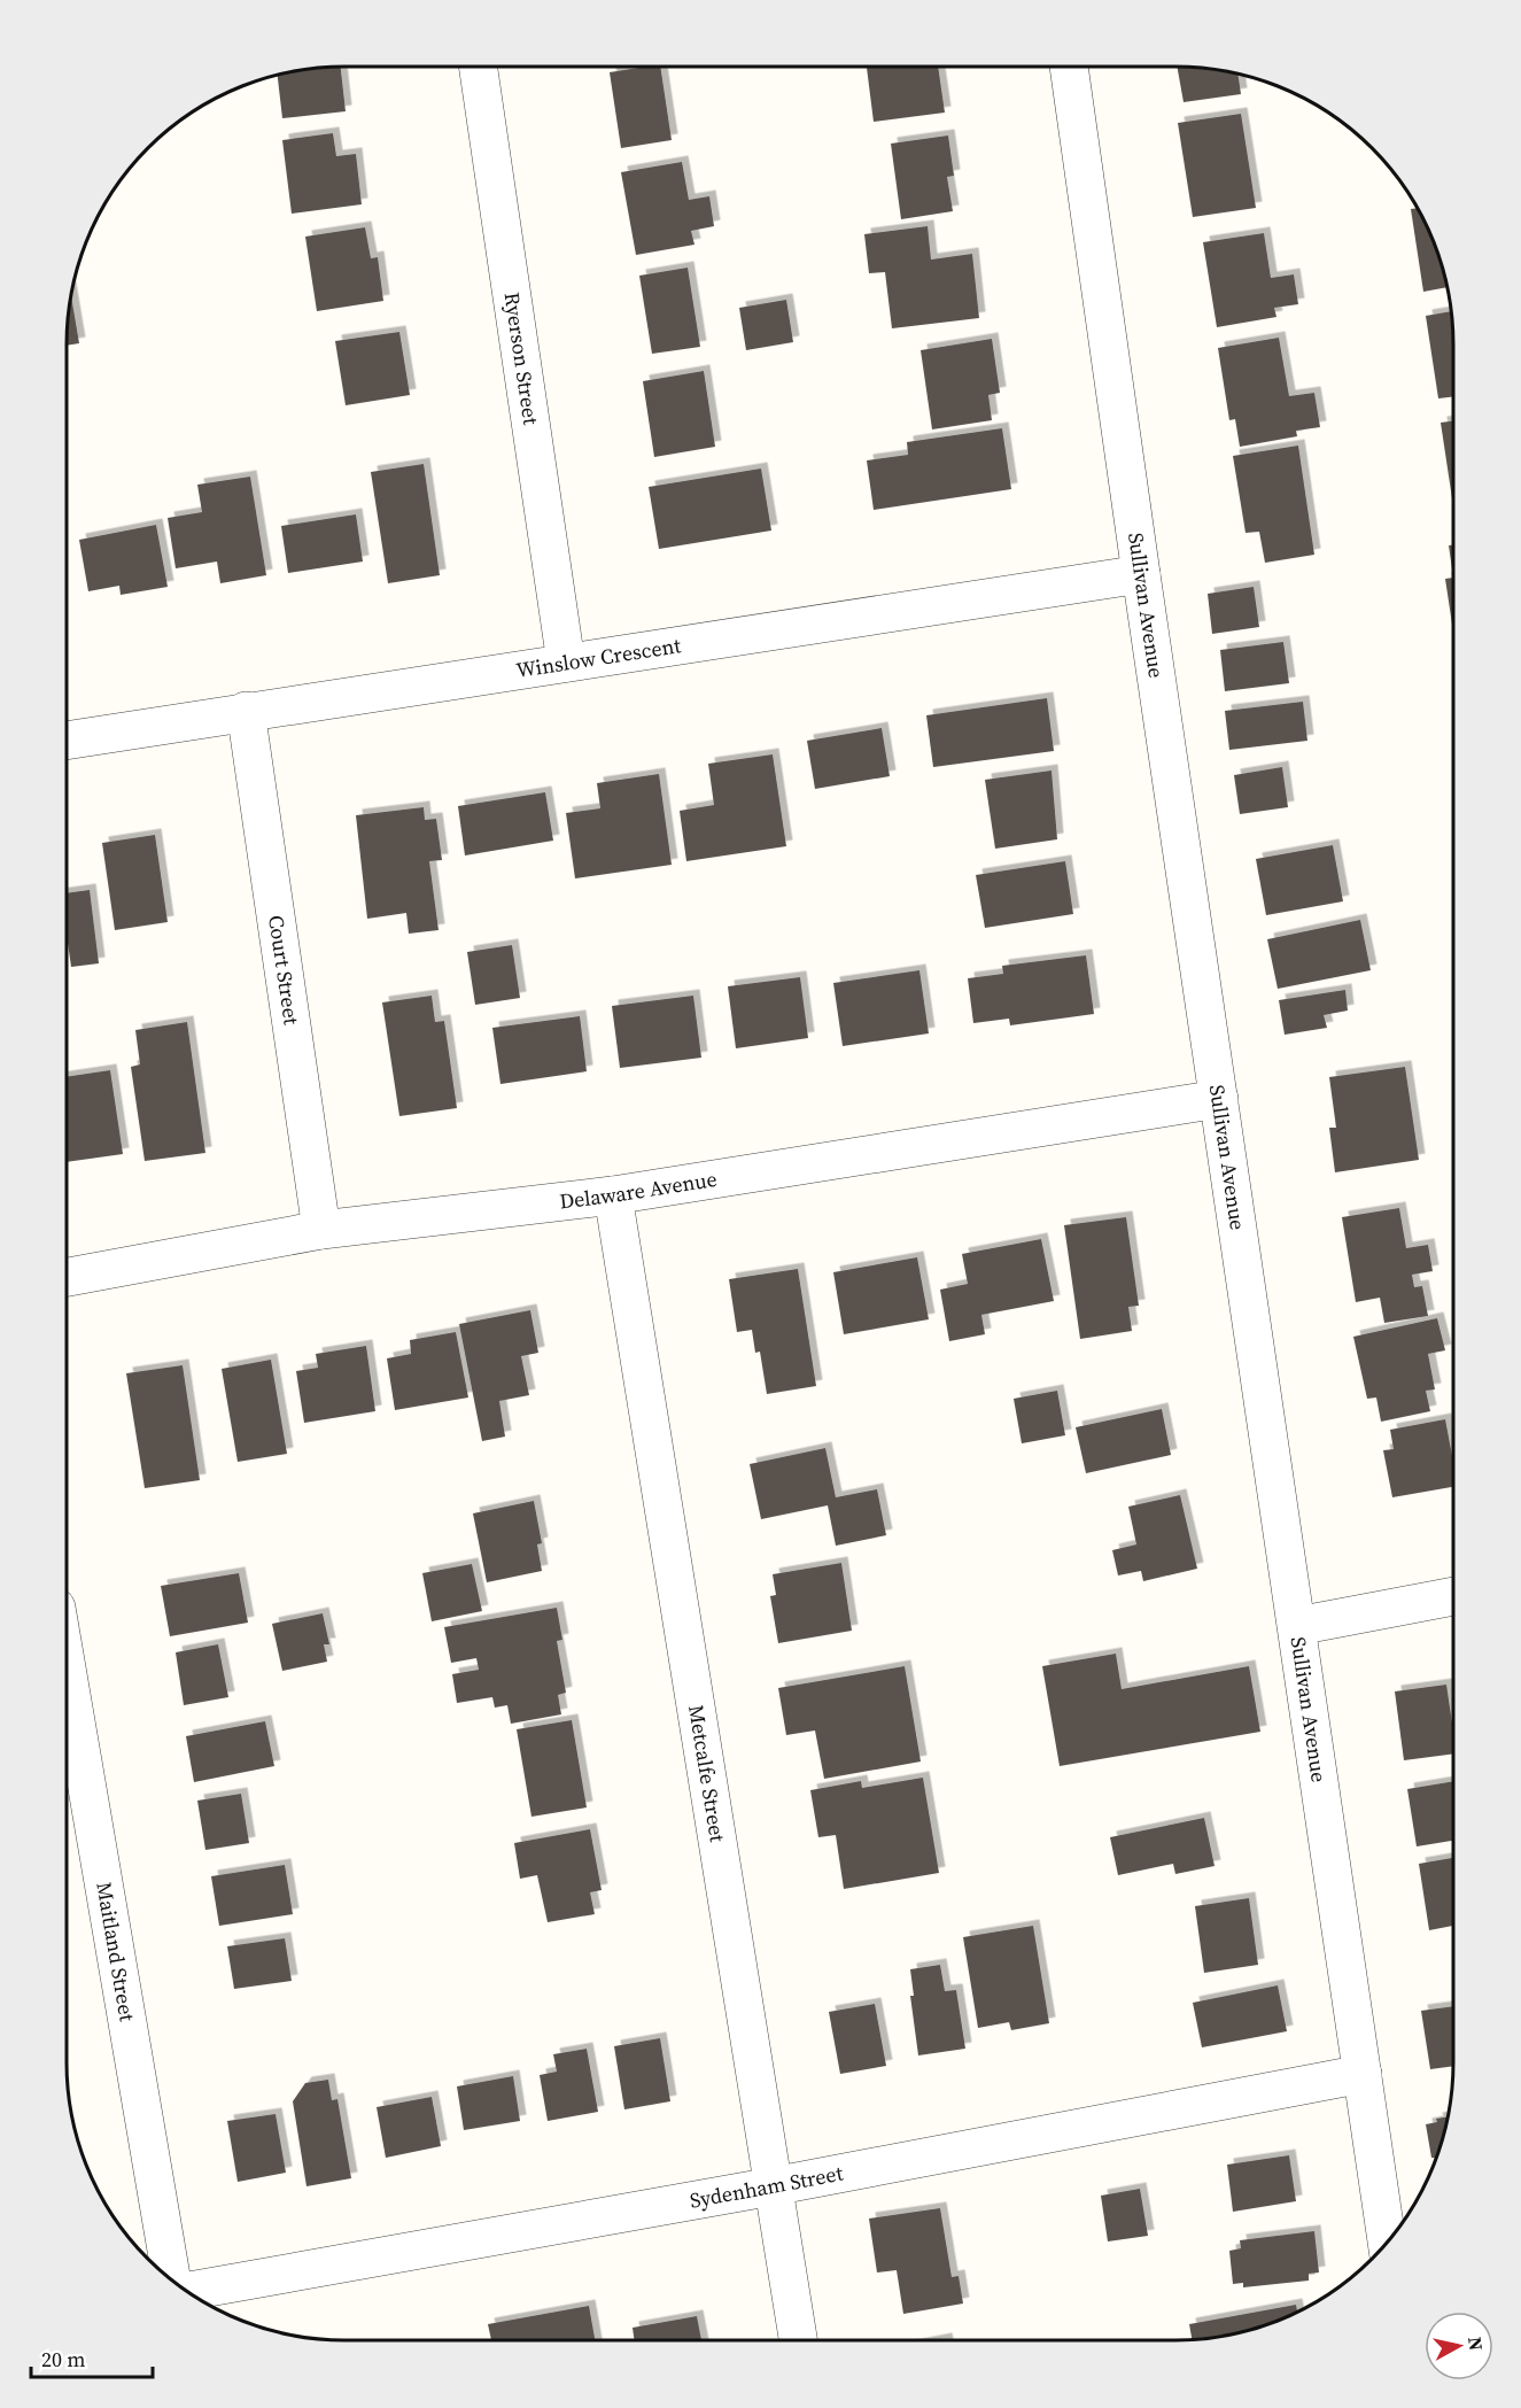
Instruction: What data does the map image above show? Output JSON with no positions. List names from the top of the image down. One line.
{"streets":{"street":["Ryerson Street","Sullivan Avenue","Winslow Crescent","Court Street","Delaware Avenue","Metcalfe Street","Maitland Street","Sydenham Street"]},"crossings":[["Ryerson Street","Winslow Crescent"],["Sullivan Avenue","Winslow Crescent"],["Sullivan Avenue","Delaware Avenue"],["Sullivan Avenue","Sydenham Street"],["Winslow Crescent","Court Street"],["Court Street","Delaware Avenue"],["Delaware Avenue","Metcalfe Street"],["Metcalfe Street","Sydenham Street"]],"scale_bar":"20 m","north":"right"}
